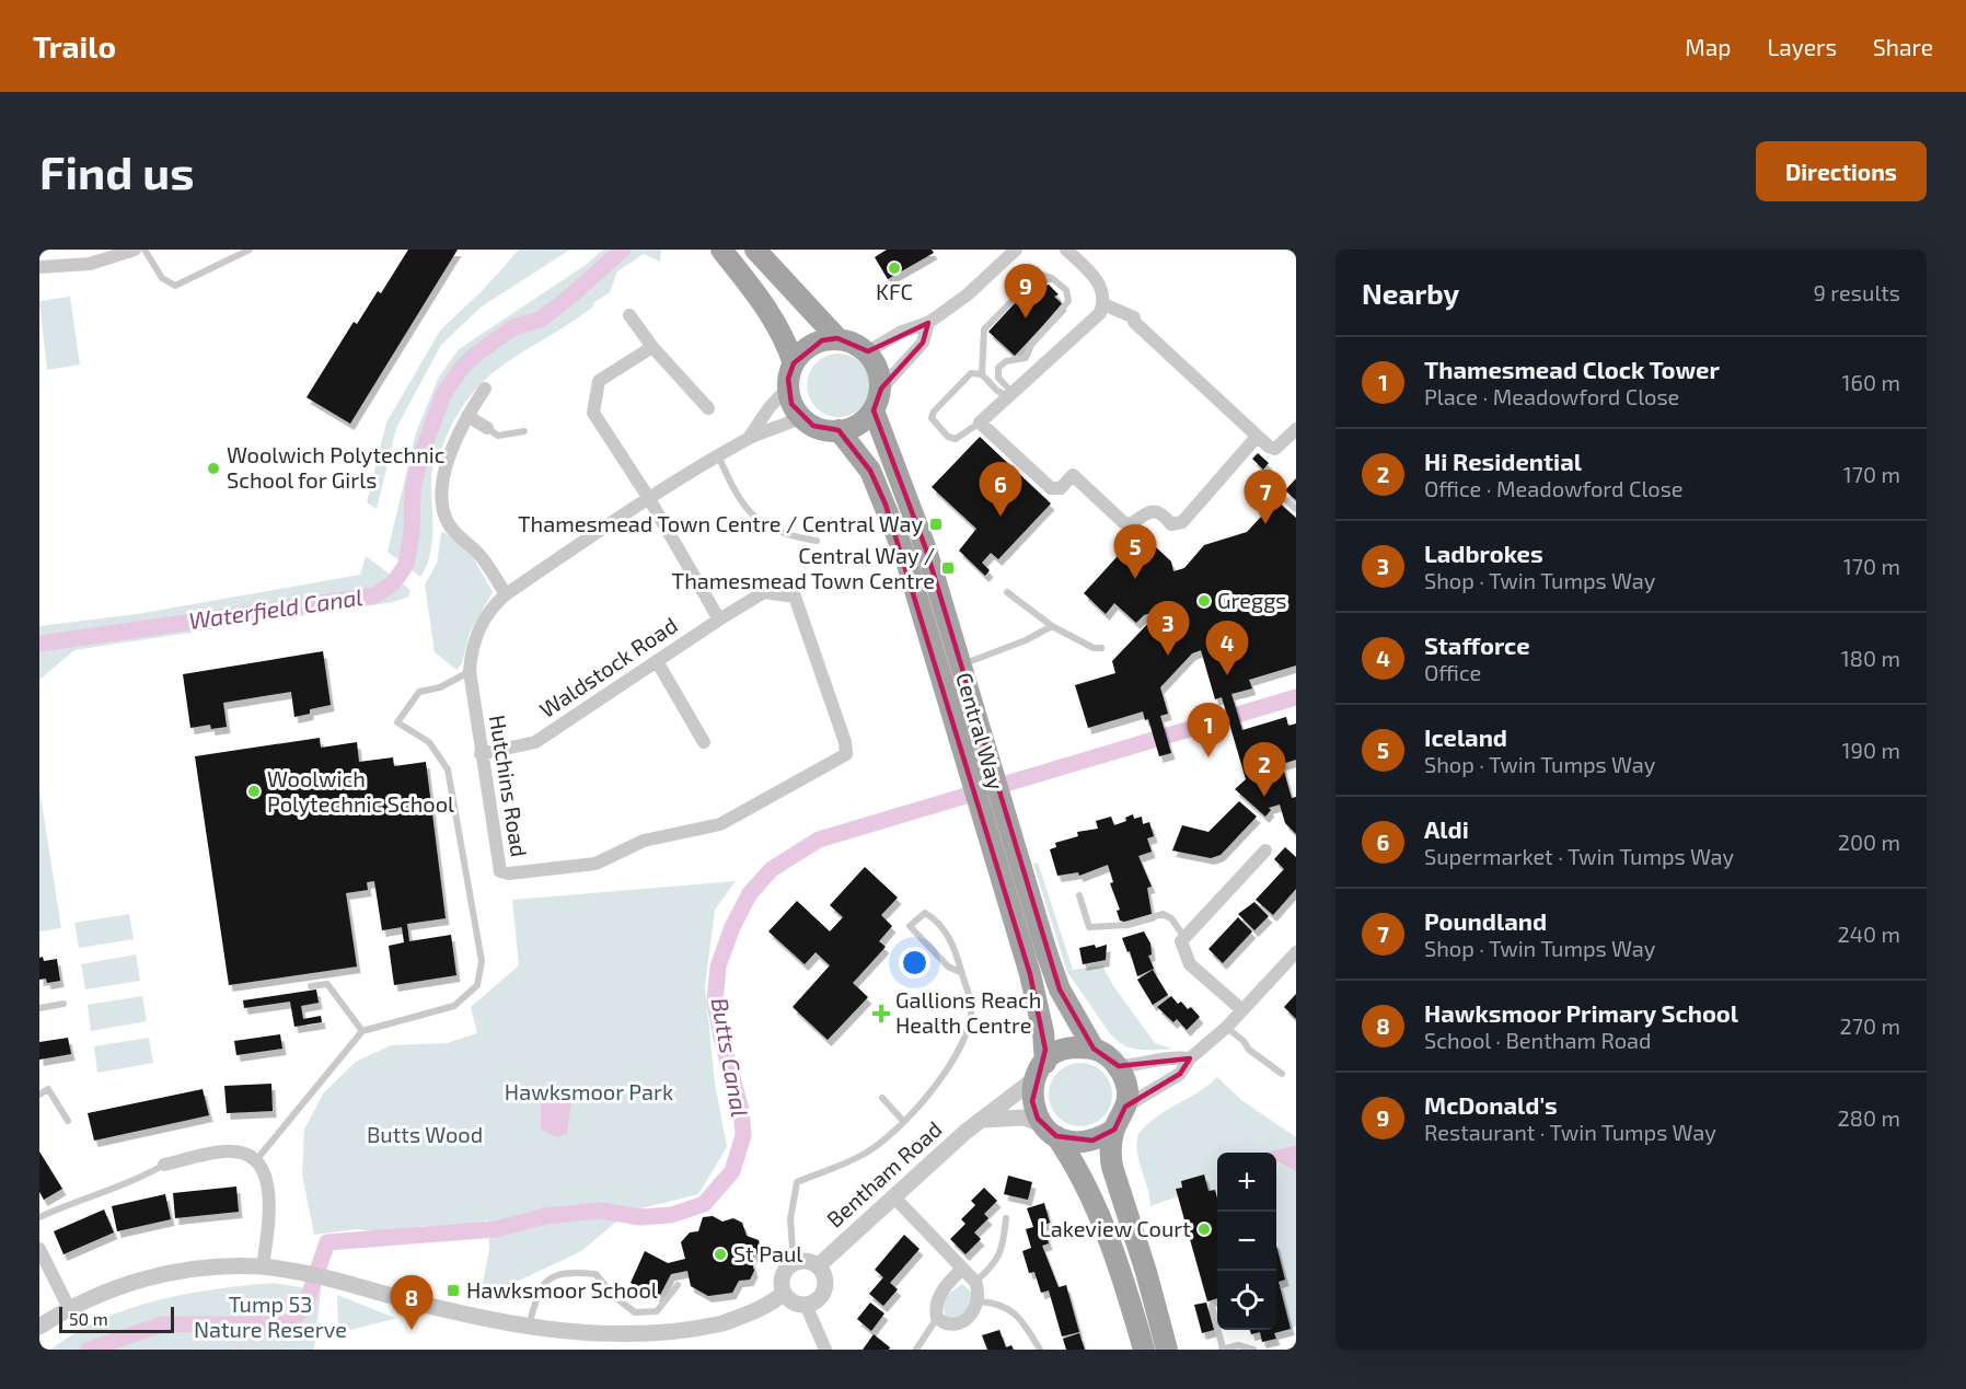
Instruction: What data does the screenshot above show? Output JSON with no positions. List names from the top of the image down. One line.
{"streets":{"main road":["Central Way"],"street":["Waldstock Road","Hutchins Road","Bentham Road"]},"crossings":[["Waldstock Road","Hutchins Road"],["Central Way","Hutchins Road"],["Central Way","Bentham Road"]],"water":["Waterfield Canal","Butts Canal"],"parks":["Hawksmoor Park","Butts Wood","Tump 53 Nature Reserve"],"places":{"other":["KFC","Woolwich Polytechnic School for Girls","Greggs","Woolwich Polytechnic School","Lakeview Court","St Paul"],"transit":["Thamesmead Town Centre / Central Way","Central Way / Thamesmead Town Centre","Hawksmoor School"],"health":["Gallions Reach Health Centre"]},"scale_bar":"50 m","page":{"header":"Trailo","nav":["Map","Layers","Share"],"buttons":"Directions","title":"Find us","heading":["Nearby","9 results"],"pins":["9","6","7","5","3","4","1","2","8"],"list":[{"mark":"1","name":"Thamesmead Clock Tower","note":"Place · Meadowford Close","value":"160 m"},{"mark":"2","name":"Hi Residential","note":"Office · Meadowford Close","value":"170 m"},{"mark":"3","name":"Ladbrokes","note":"Shop · Twin Tumps Way","value":"170 m"},{"mark":"4","name":"Stafforce","note":"Office","value":"180 m"},{"mark":"5","name":"Iceland","note":"Shop · Twin Tumps Way","value":"190 m"},{"mark":"6","name":"Aldi","note":"Supermarket · Twin Tumps Way","value":"200 m"},{"mark":"7","name":"Poundland","note":"Shop · Twin Tumps Way","value":"240 m"},{"mark":"8","name":"Hawksmoor Primary School","note":"School · Bentham Road","value":"270 m"},{"mark":"9","name":"McDonald's","note":"Restaurant · Twin Tumps Way","value":"280 m"}],"map_buttons":["+","−"],"scale":"50 m"}}
